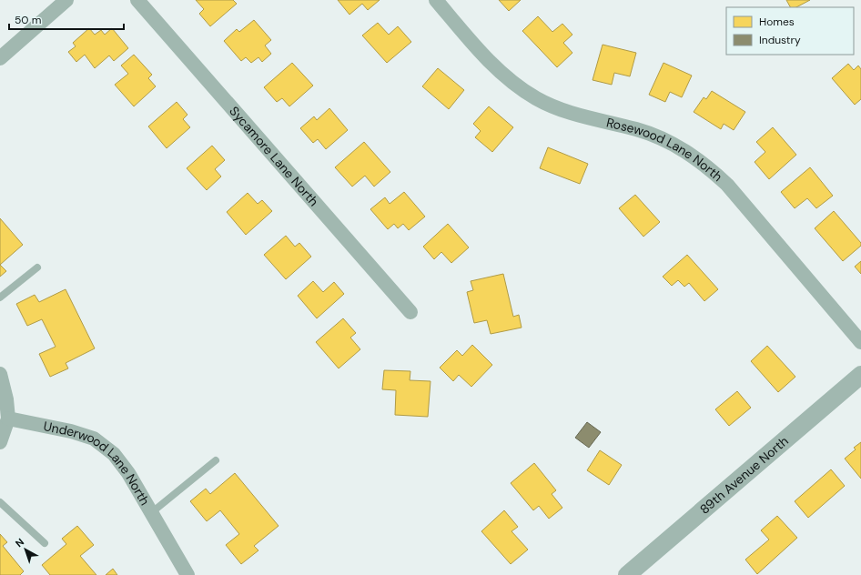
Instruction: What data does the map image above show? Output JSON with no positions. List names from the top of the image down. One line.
{"streets":{"street":["Rosewood Lane North","Sycamore Lane North","Underwood Lane North","89th Avenue North"]},"legend":["Homes","Industry"],"scale_bar":"50 m","north":"top left"}
